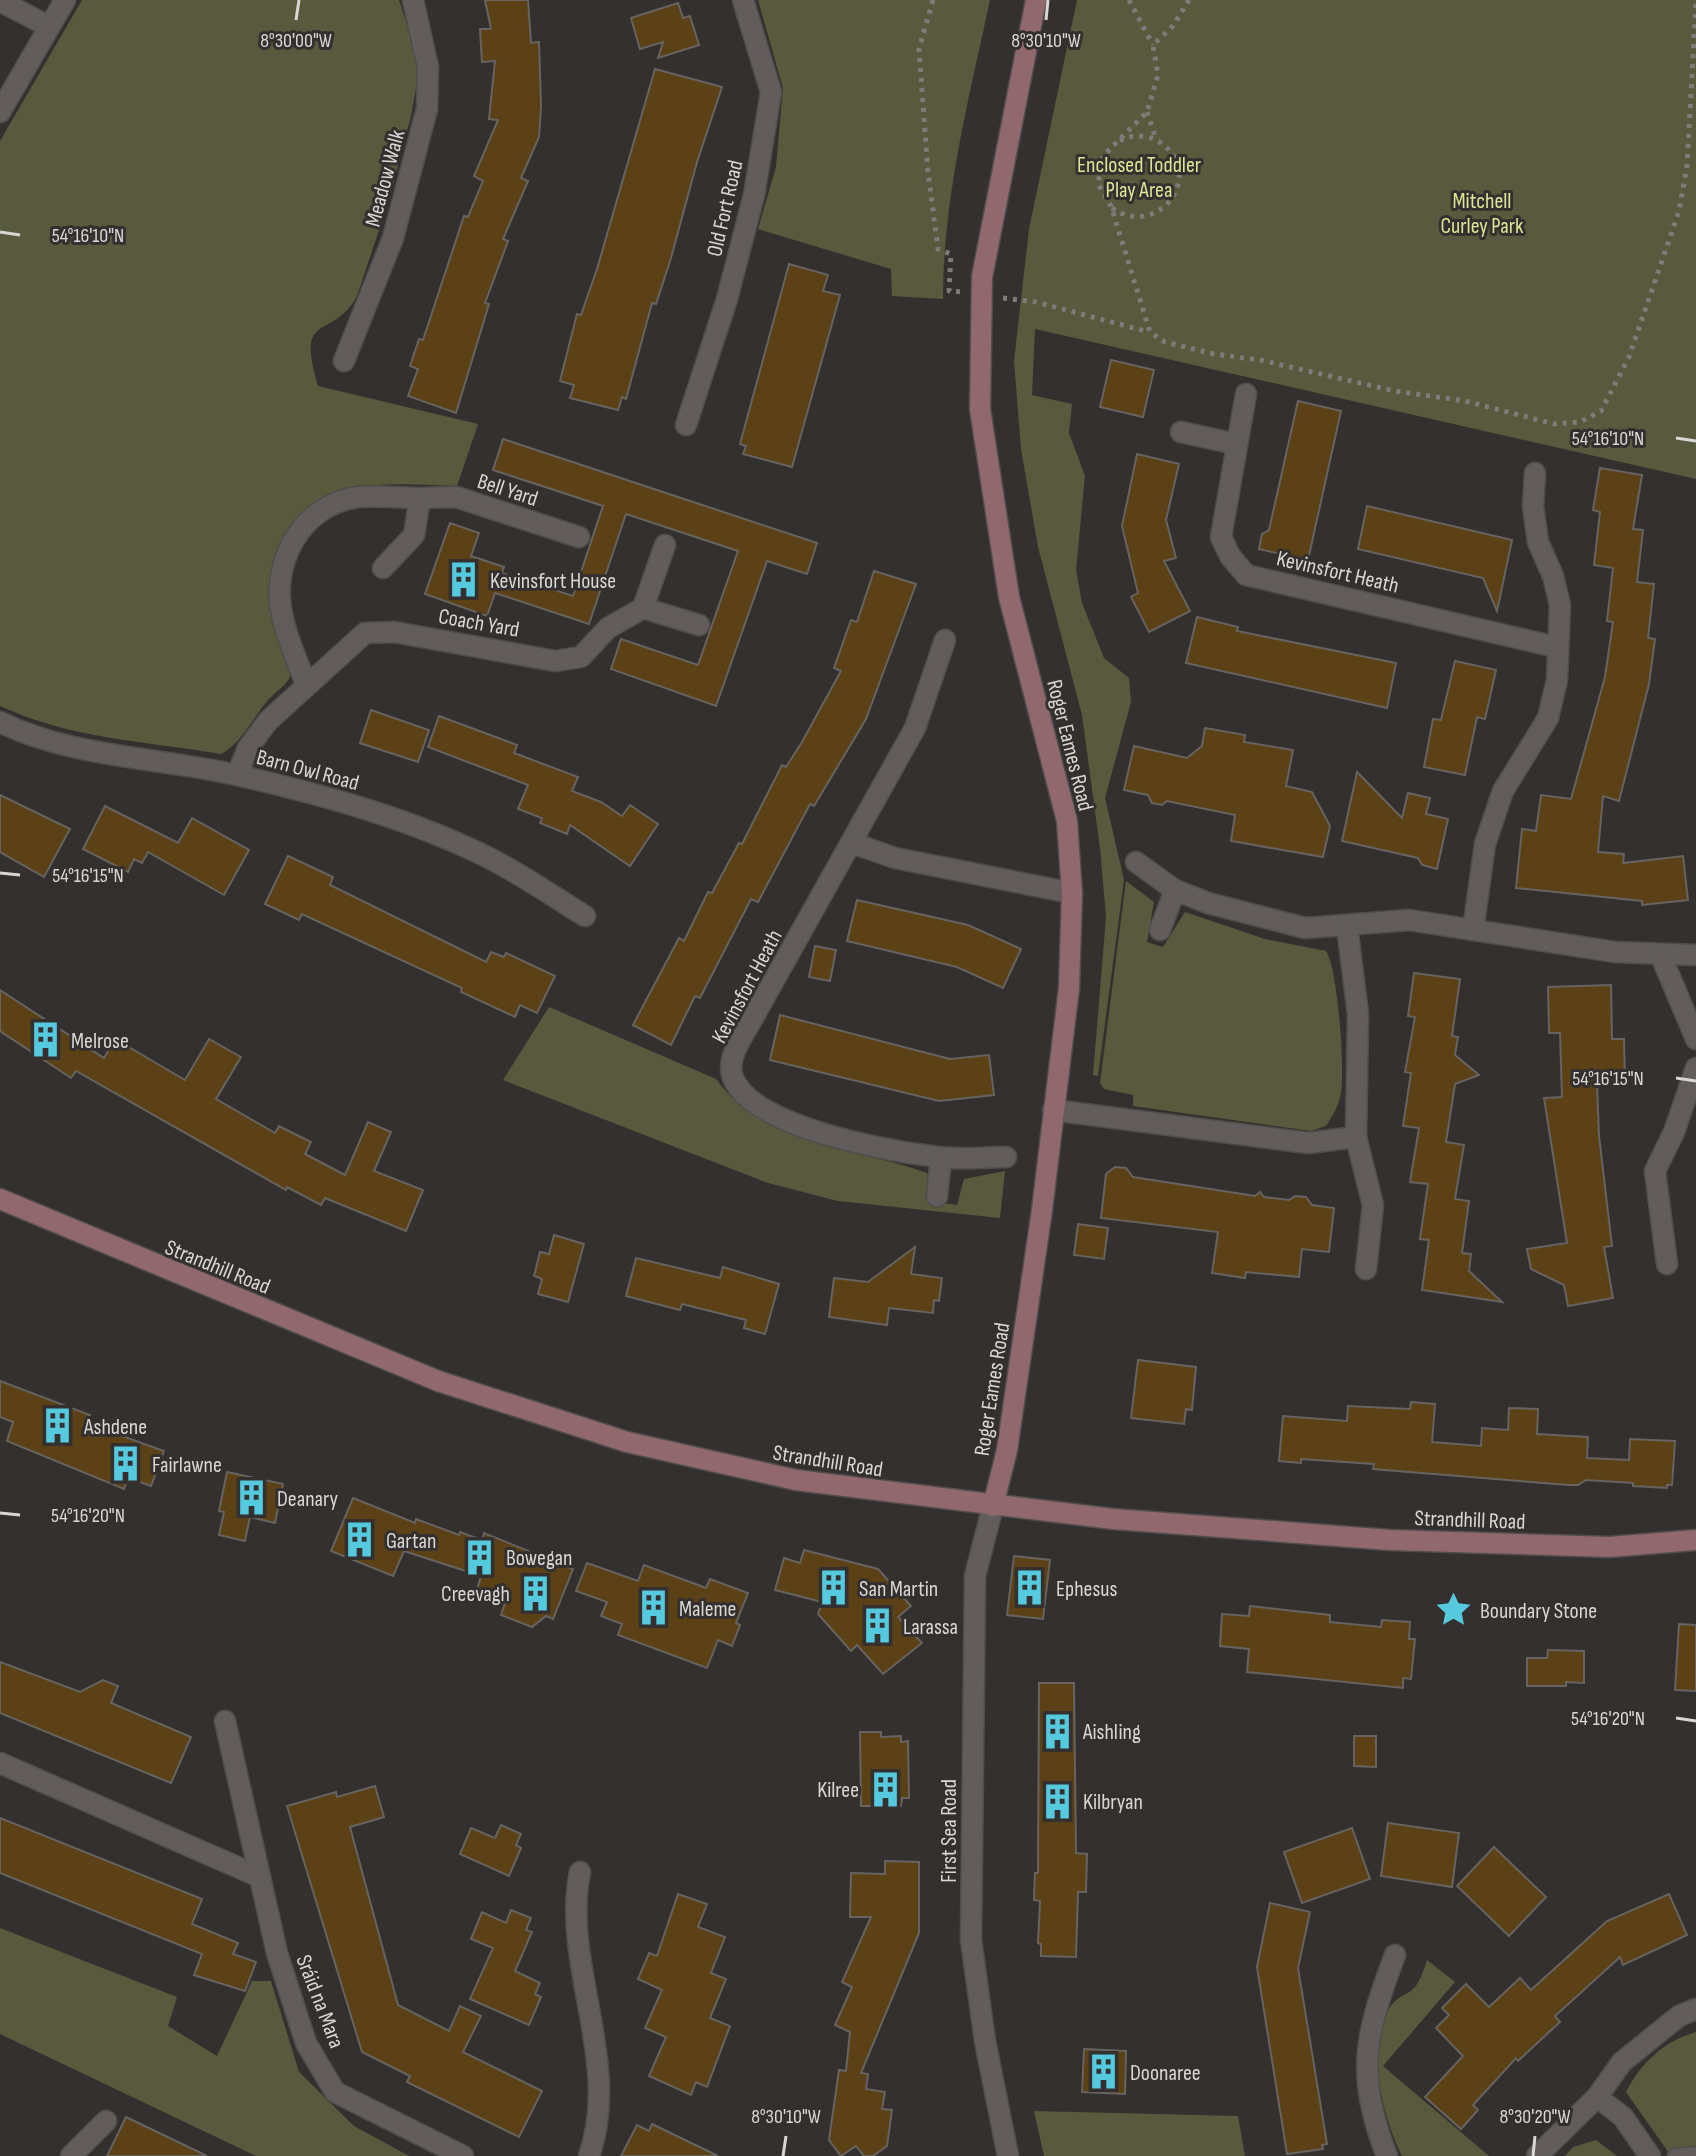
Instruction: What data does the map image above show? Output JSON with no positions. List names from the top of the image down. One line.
{"streets":{"main road":["Roger Eames Road","Strandhill Road"],"street":["Meadow Walk","Old Fort Road","Bell Yard","Kevinsfort Heath","Coach Yard","Barn Owl Road","First Sea Road","Sráid na Mara"]},"crossings":[["Bell Yard","Coach Yard"],["Coach Yard","Barn Owl Road"],["Roger Eames Road","Strandhill Road"],["Roger Eames Road","First Sea Road"],["Strandhill Road","First Sea Road"]],"parks":["Enclosed Toddler Play Area","Mitchell Curley Park"],"places":{"building":["Kevinsfort House","Melrose","Ashdene","Fairlawne","Deanary","Gartan","Bowegan","San Martin","Ephesus","Creevagh","Maleme","Larassa","Aishling","Kilree","Kilbryan","Doonaree"],"place":["Boundary Stone"]},"coordinates":["8°30'00\"W","8°30'10\"W","54°16'10\"N","54°16'15\"N","54°16'20\"N","8°30'20\"W"]}
